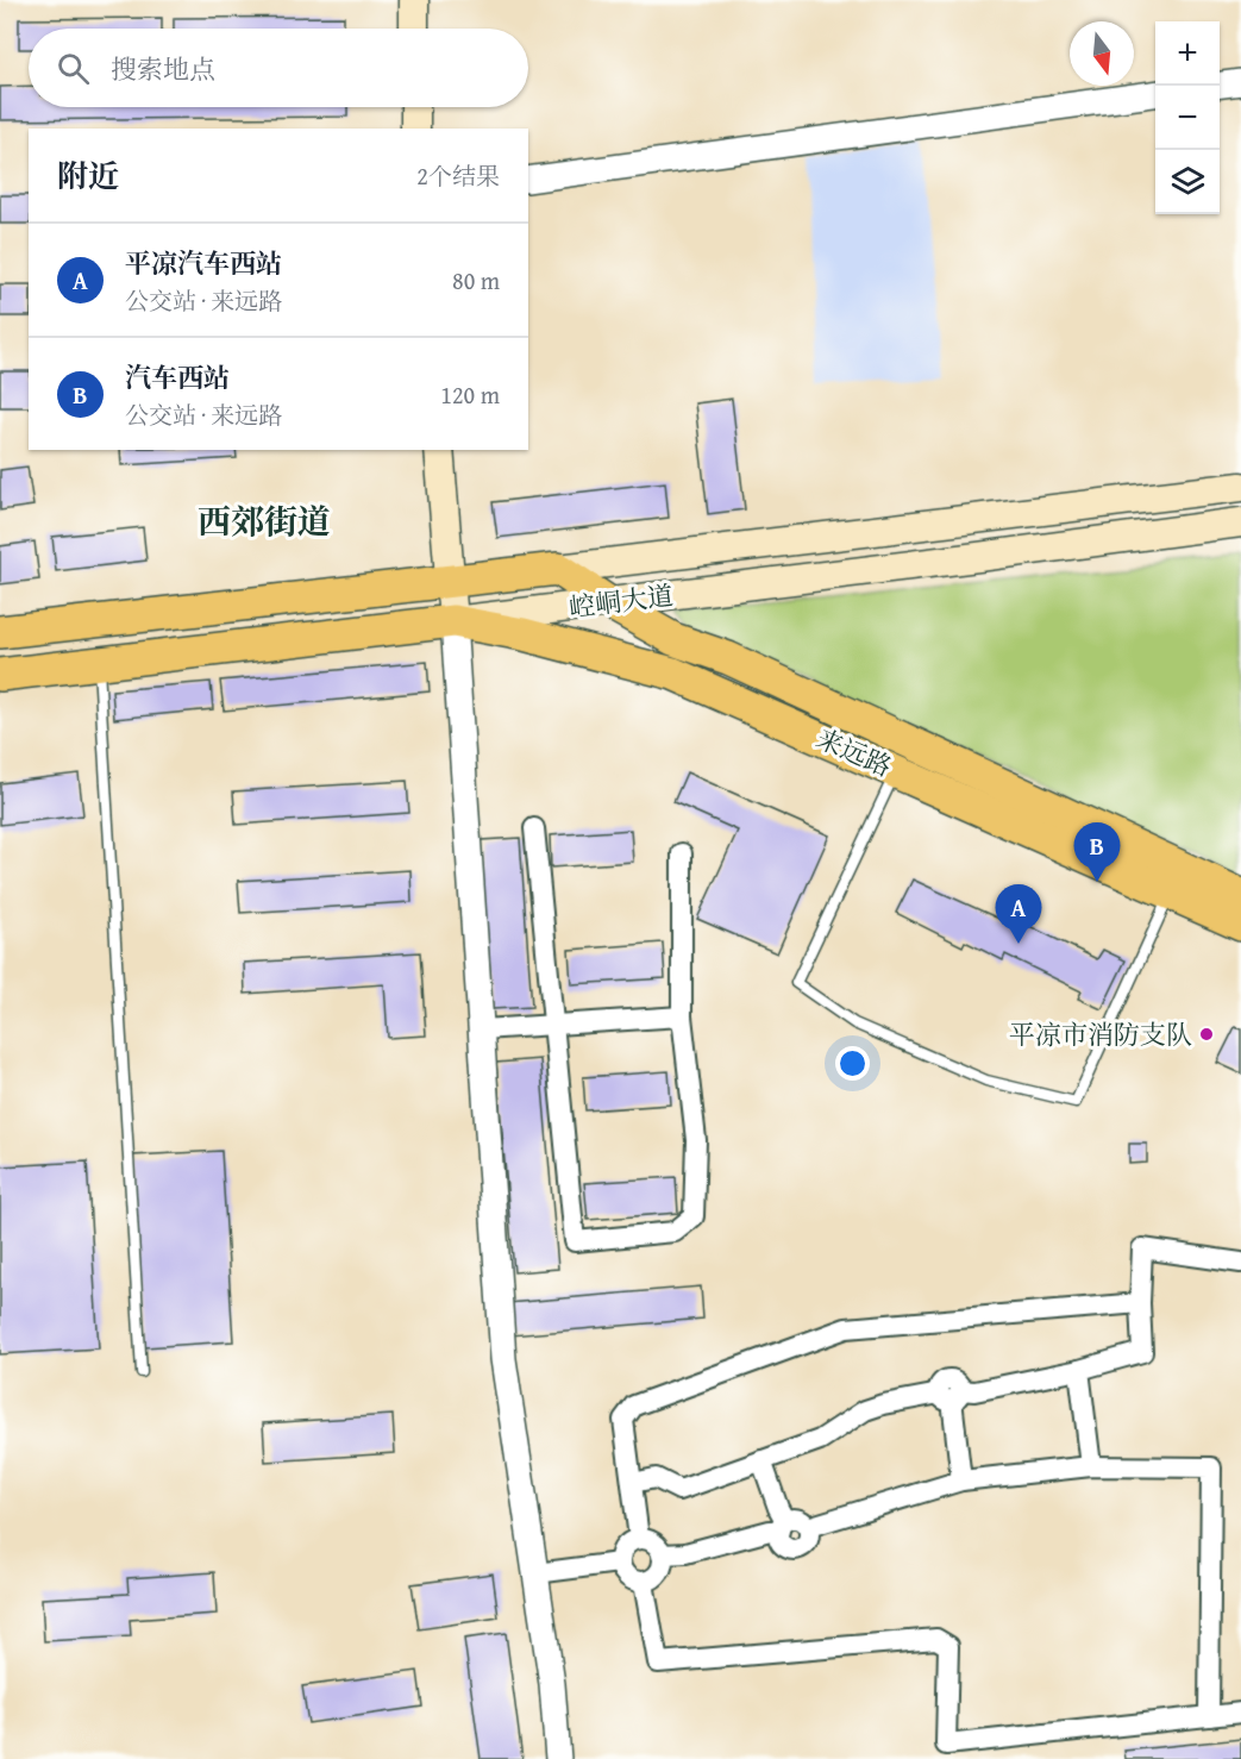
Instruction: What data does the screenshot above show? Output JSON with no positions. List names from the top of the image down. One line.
{"streets":{"main road":["崆峒大道","来远路"]},"crossings":[["崆峒大道","来远路"]],"districts":["西郊街道"],"places":["平凉市消防支队"],"north":"bottom","page":{"map_buttons":["+","−"],"search":"搜索地点","heading":["附近","2个结果"],"list":[{"mark":"A","name":"平凉汽车西站","note":"公交站 · 来远路","value":"80 m"},{"mark":"B","name":"汽车西站","note":"公交站 · 来远路","value":"120 m"}],"pins":["B","A"]}}
